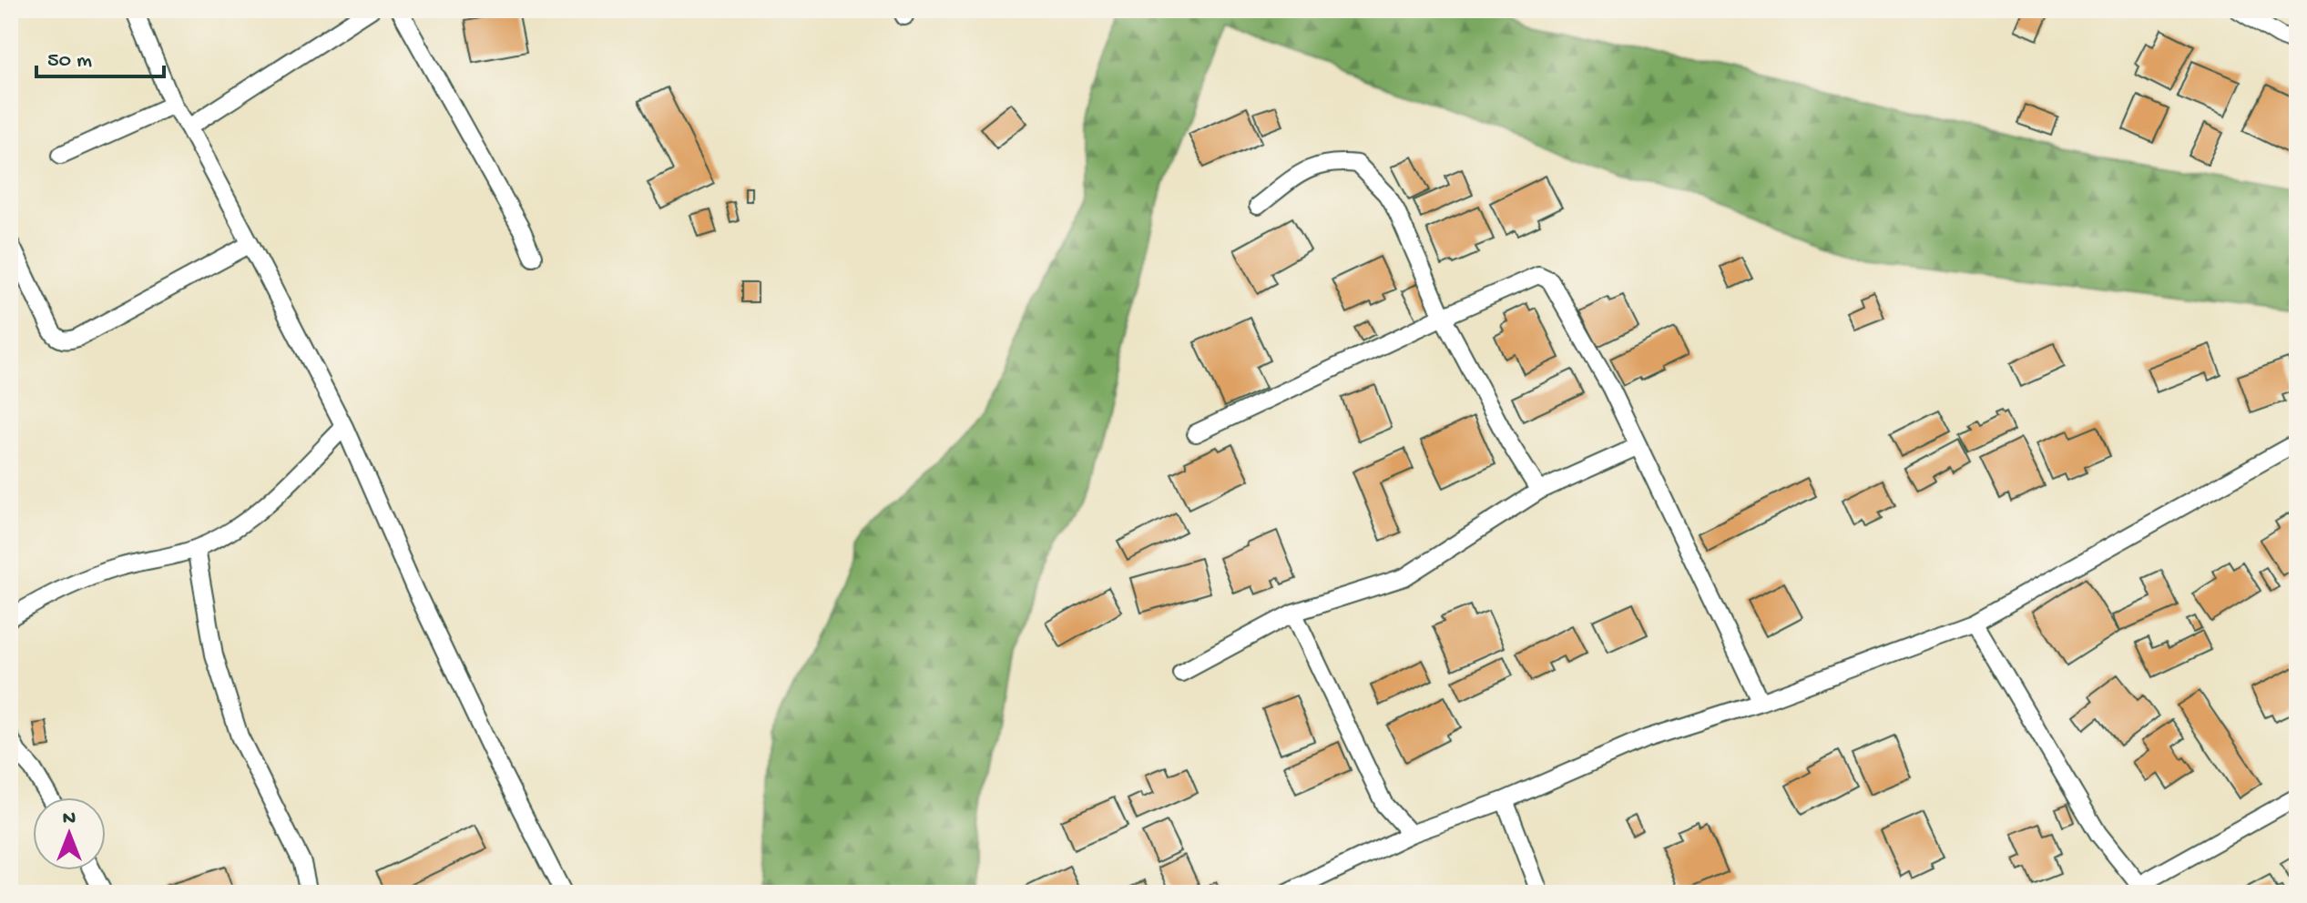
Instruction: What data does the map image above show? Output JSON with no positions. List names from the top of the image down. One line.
{"scale_bar":"50 m","north":"top"}
